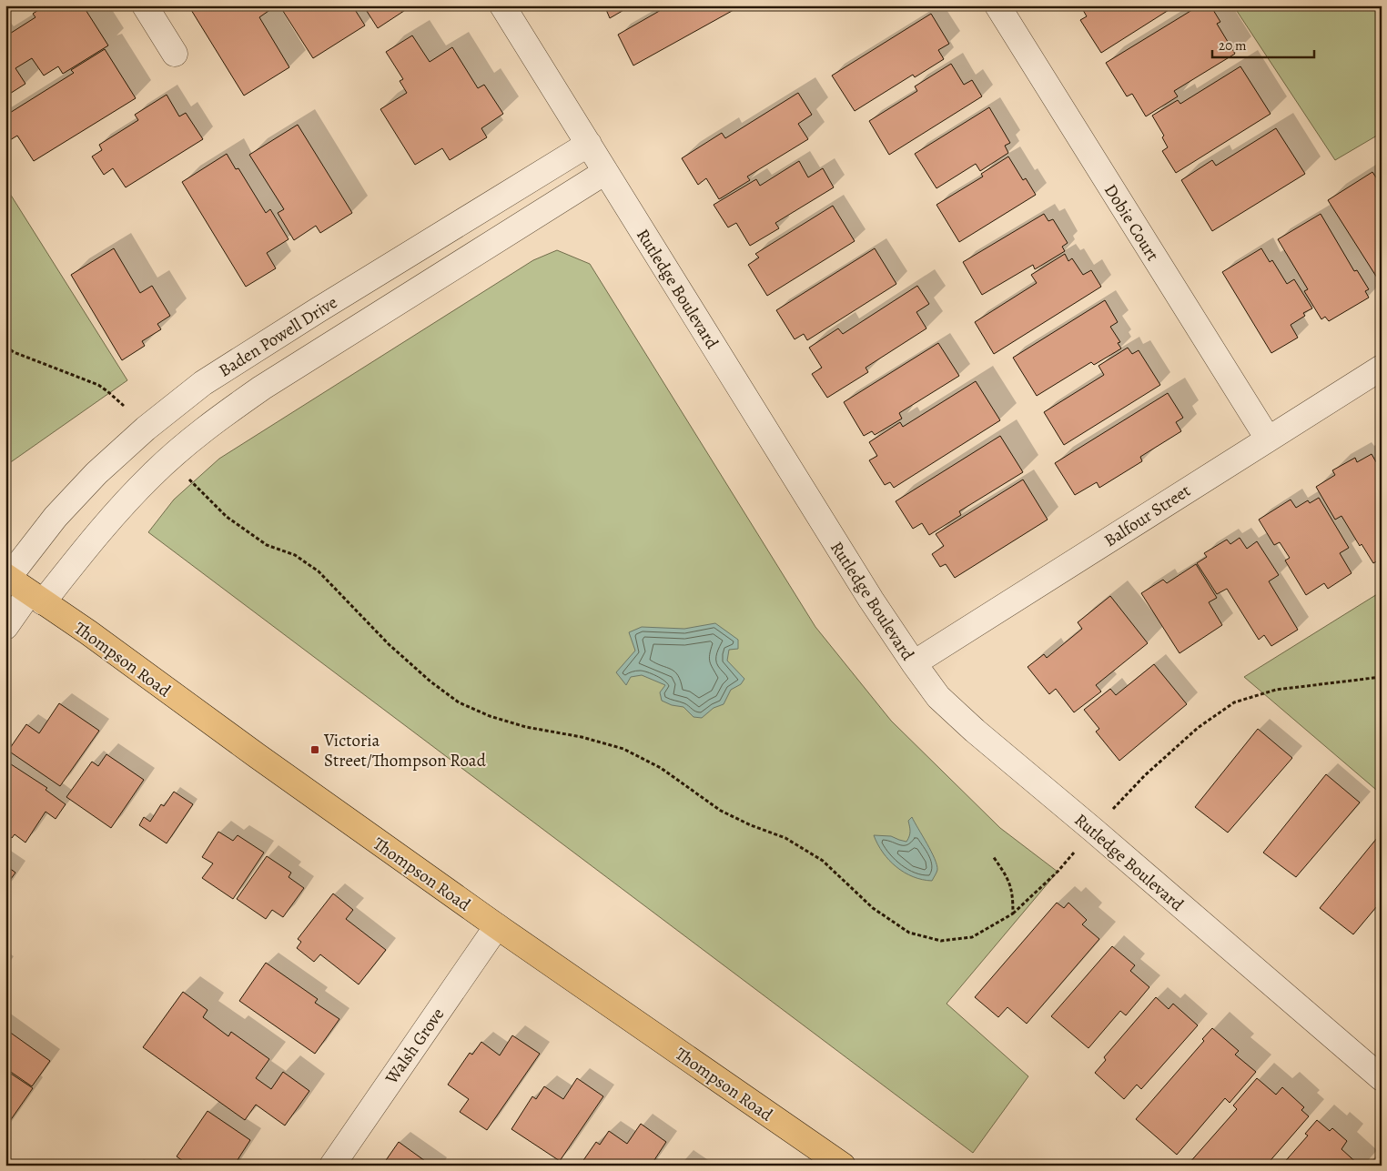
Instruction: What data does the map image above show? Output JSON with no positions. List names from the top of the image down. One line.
{"streets":{"main road":["Thompson Road"],"street":["Dobie Court","Rutledge Boulevard","Baden Powell Drive","Balfour Street","Walsh Grove"]},"crossings":[["Dobie Court","Balfour Street"],["Rutledge Boulevard","Baden Powell Drive"],["Rutledge Boulevard","Balfour Street"],["Baden Powell Drive","Thompson Road"],["Thompson Road","Walsh Grove"]],"places":{"transit":["Victoria Street/Thompson Road"]},"scale_bar":"20 m"}
